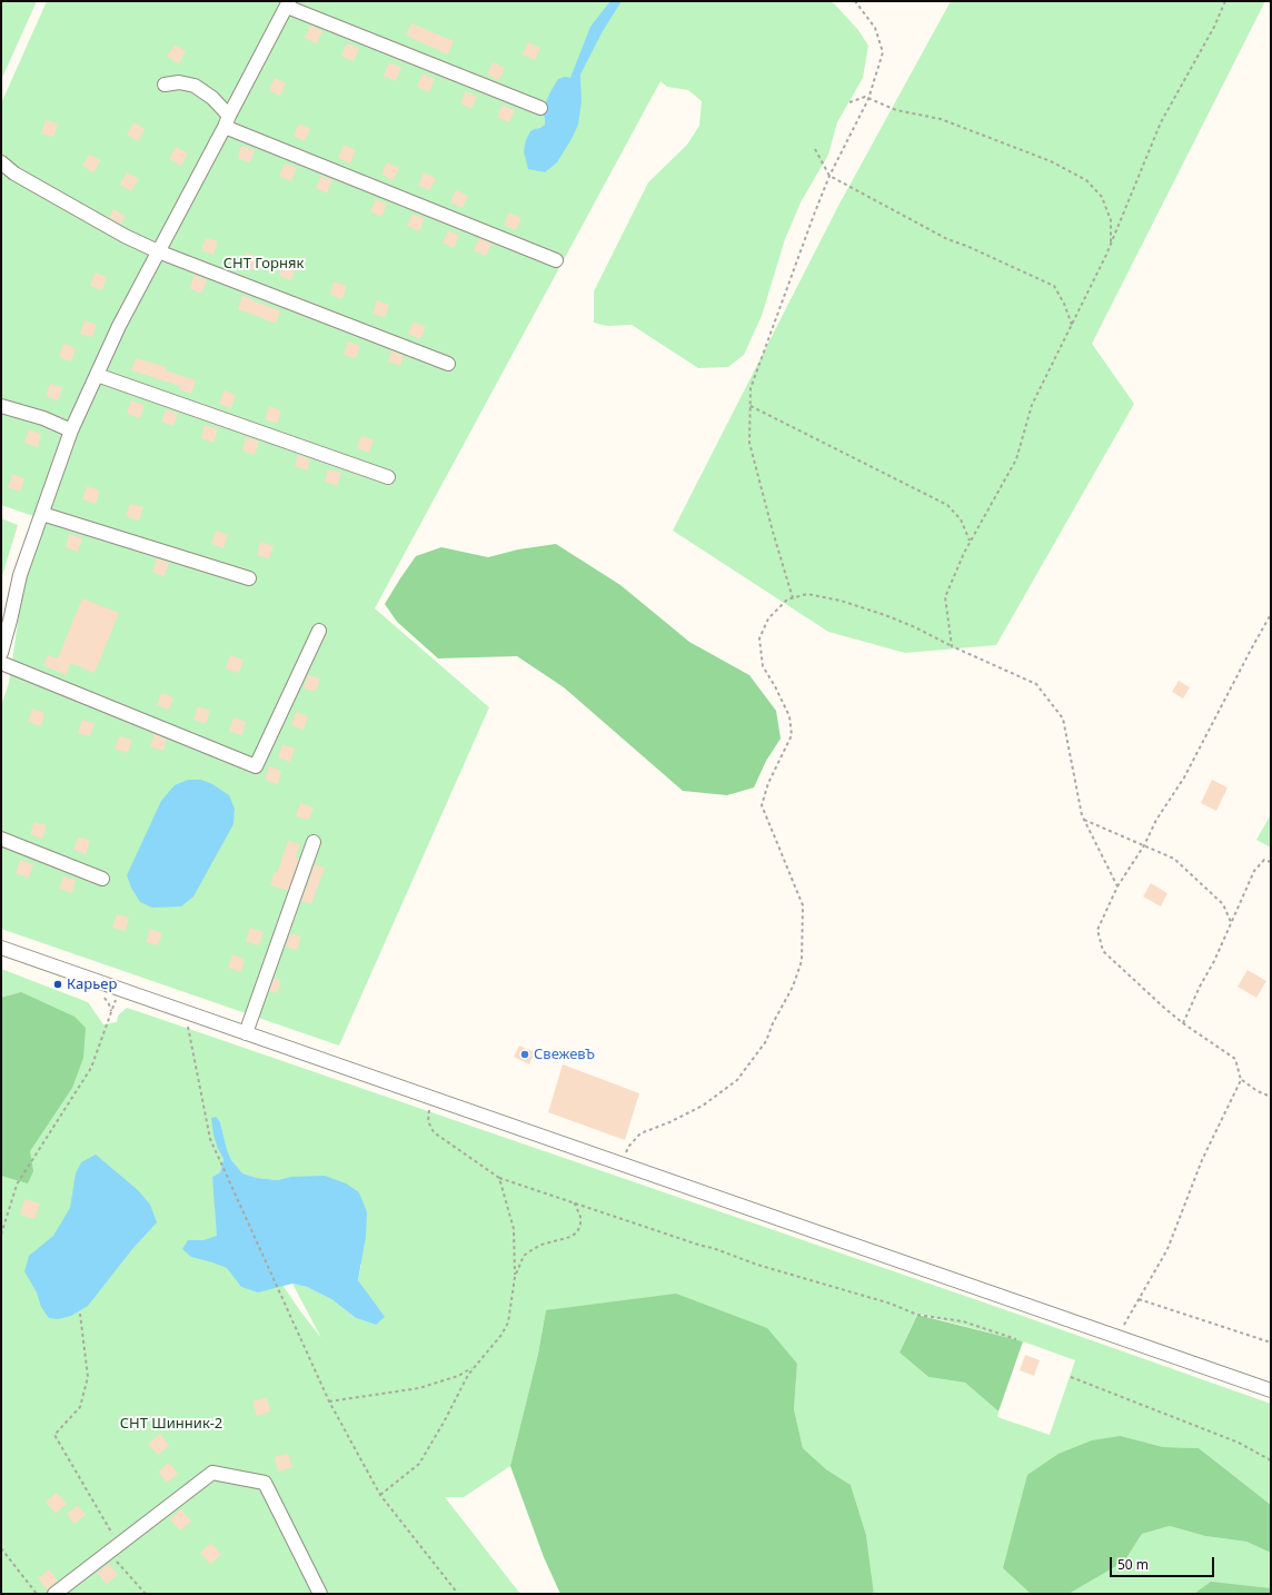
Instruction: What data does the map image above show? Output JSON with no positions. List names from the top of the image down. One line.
{"parks":["СНТ Горняк","СНТ Шинник-2"],"places":["Карьер","СвежевЪ"],"scale_bar":"50 m"}
